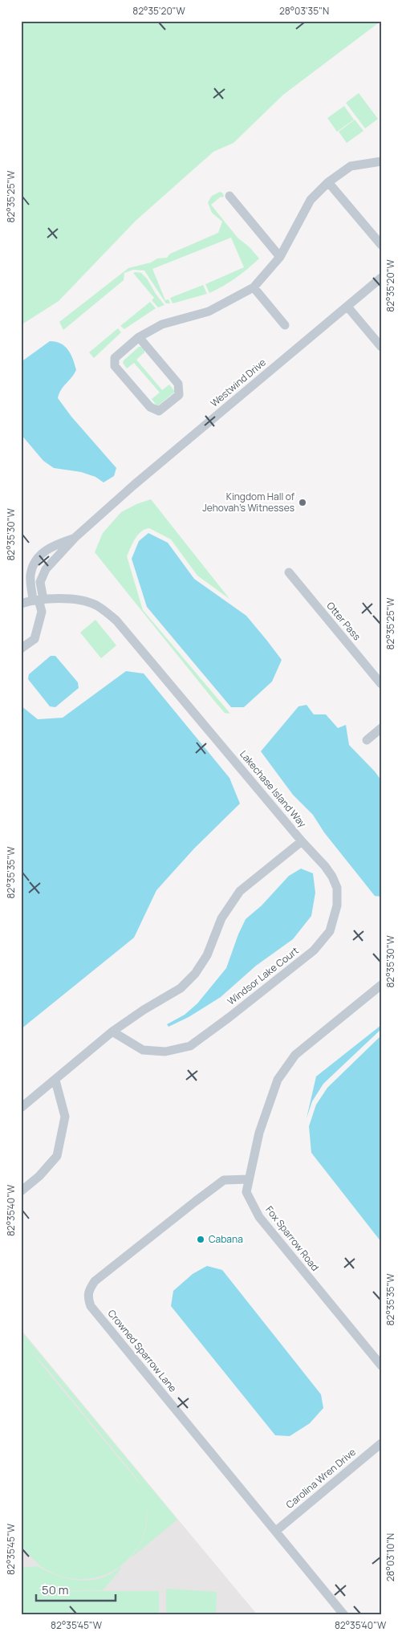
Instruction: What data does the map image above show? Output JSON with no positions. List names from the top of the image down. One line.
{"streets":{"street":["Westwind Drive","Otter Pass","Lakechase Island Way","Windsor Lake Court","Fox Sparrow Road","Crowned Sparrow Lane","Carolina Wren Drive"]},"crossings":[["Westwind Drive","Lakechase Island Way"],["Lakechase Island Way","Windsor Lake Court"],["Fox Sparrow Road","Crowned Sparrow Lane"],["Crowned Sparrow Lane","Carolina Wren Drive"]],"places":["Kingdom Hall of Jehovah's Witnesses","Cabana"],"scale_bar":"50 m","coordinates":["82°35'20\"W","28°03'35\"N","82°35'25\"W","82°35'30\"W","82°35'35\"W","82°35'40\"W","82°35'45\"W","28°03'10\"N"]}
